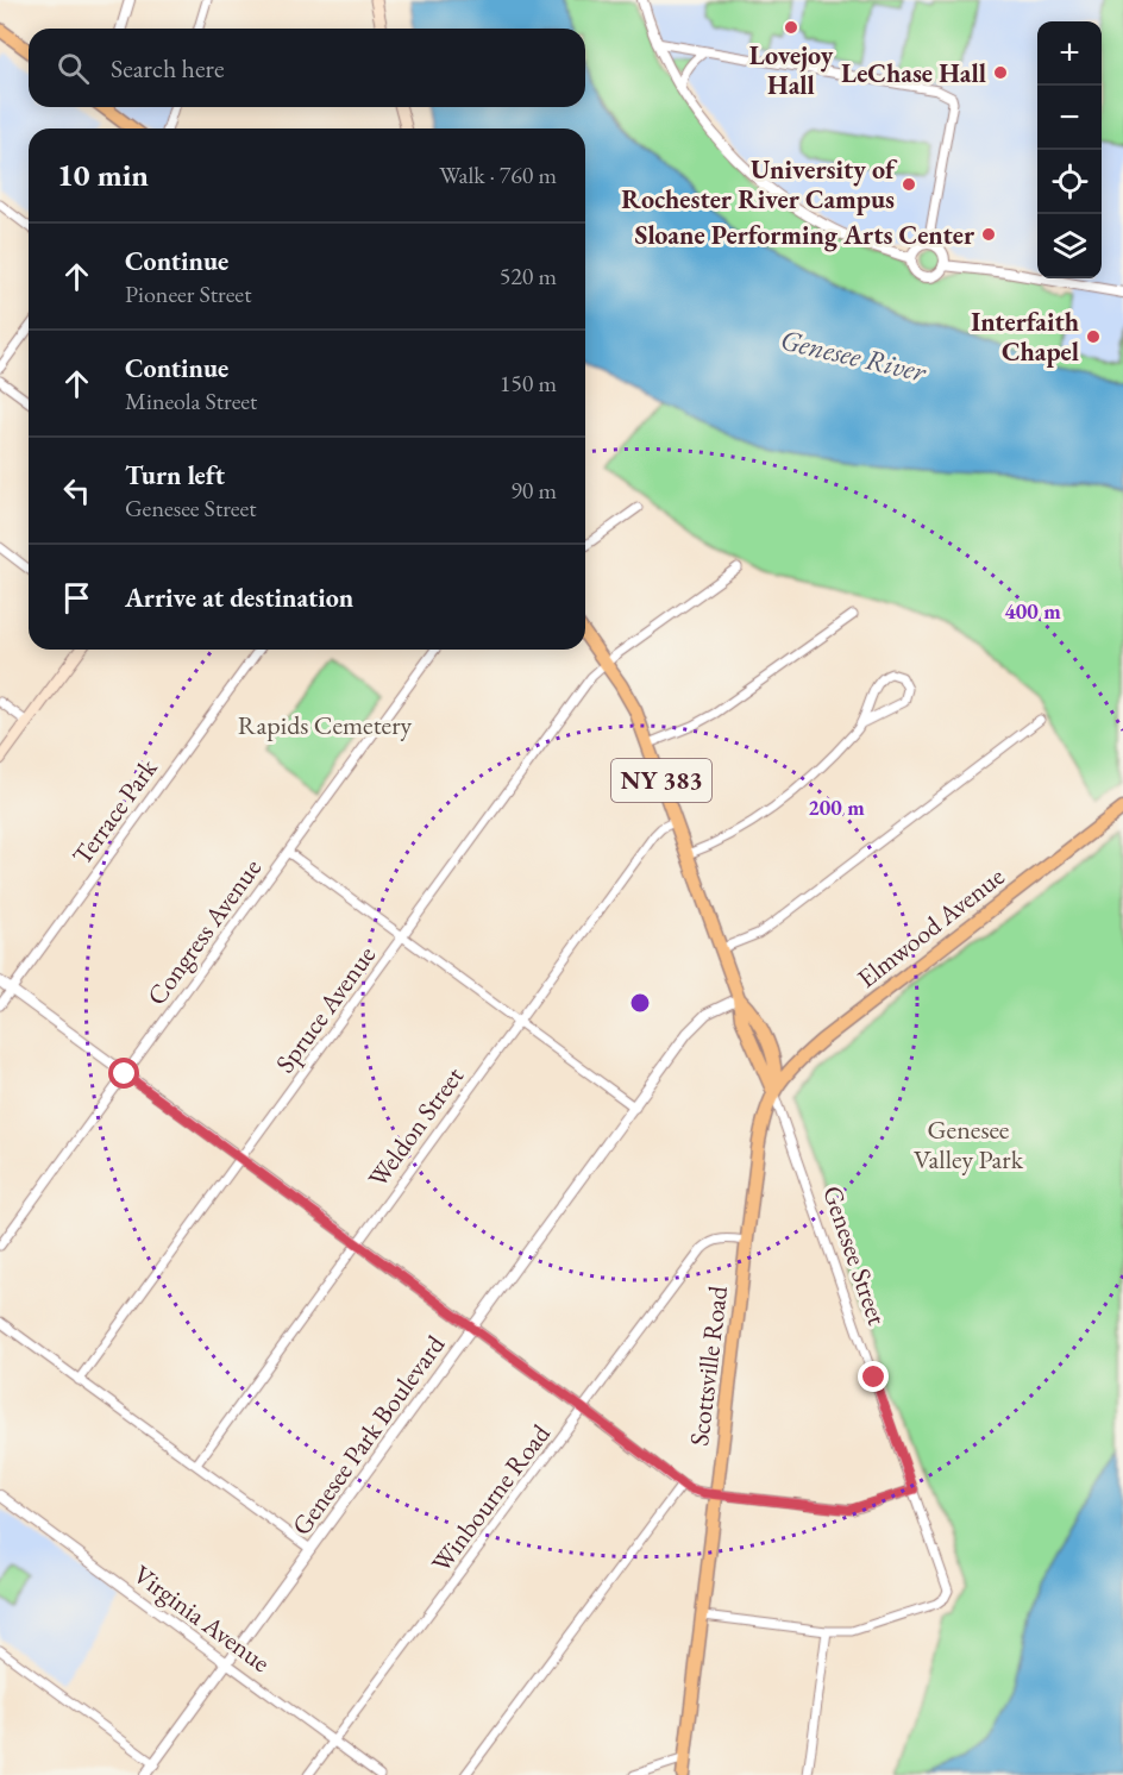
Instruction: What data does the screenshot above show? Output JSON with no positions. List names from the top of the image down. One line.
{"streets":{"main road":["NY 383","Elmwood Avenue","Genesee Street","Scottsville Road"],"street":["Terrace Park","Congress Avenue","Spruce Avenue","Weldon Street","Genesee Park Boulevard","Winbourne Road","Virginia Avenue"]},"crossings":[["Elmwood Avenue","Genesee Street"],["Elmwood Avenue","Scottsville Road"],["Spruce Avenue","Genesee Street"],["Weldon Street","Genesee Street"],["Genesee Street","Scottsville Road"],["Genesee Street","Genesee Park Boulevard"],["Scottsville Road","Winbourne Road"],["Genesee Park Boulevard","Virginia Avenue"],["Winbourne Road","Virginia Avenue"]],"water":["Genesee River"],"parks":["Rapids Cemetery","Genesee Valley Park"],"places":["Lovejoy Hall","LeChase Hall","University of Rochester River Campus","Sloane Performing Arts Center","Interfaith Chapel"],"page":{"map_buttons":["+","−"],"search":"Search here","heading":["10 min","Walk · 760 m"],"list":[["Continue","Pioneer Street","520 m"],["Continue","Mineola Street","150 m"],["Turn left","Genesee Street","90 m"],"Arrive at destination"]},"rings":["400 m","200 m"]}
